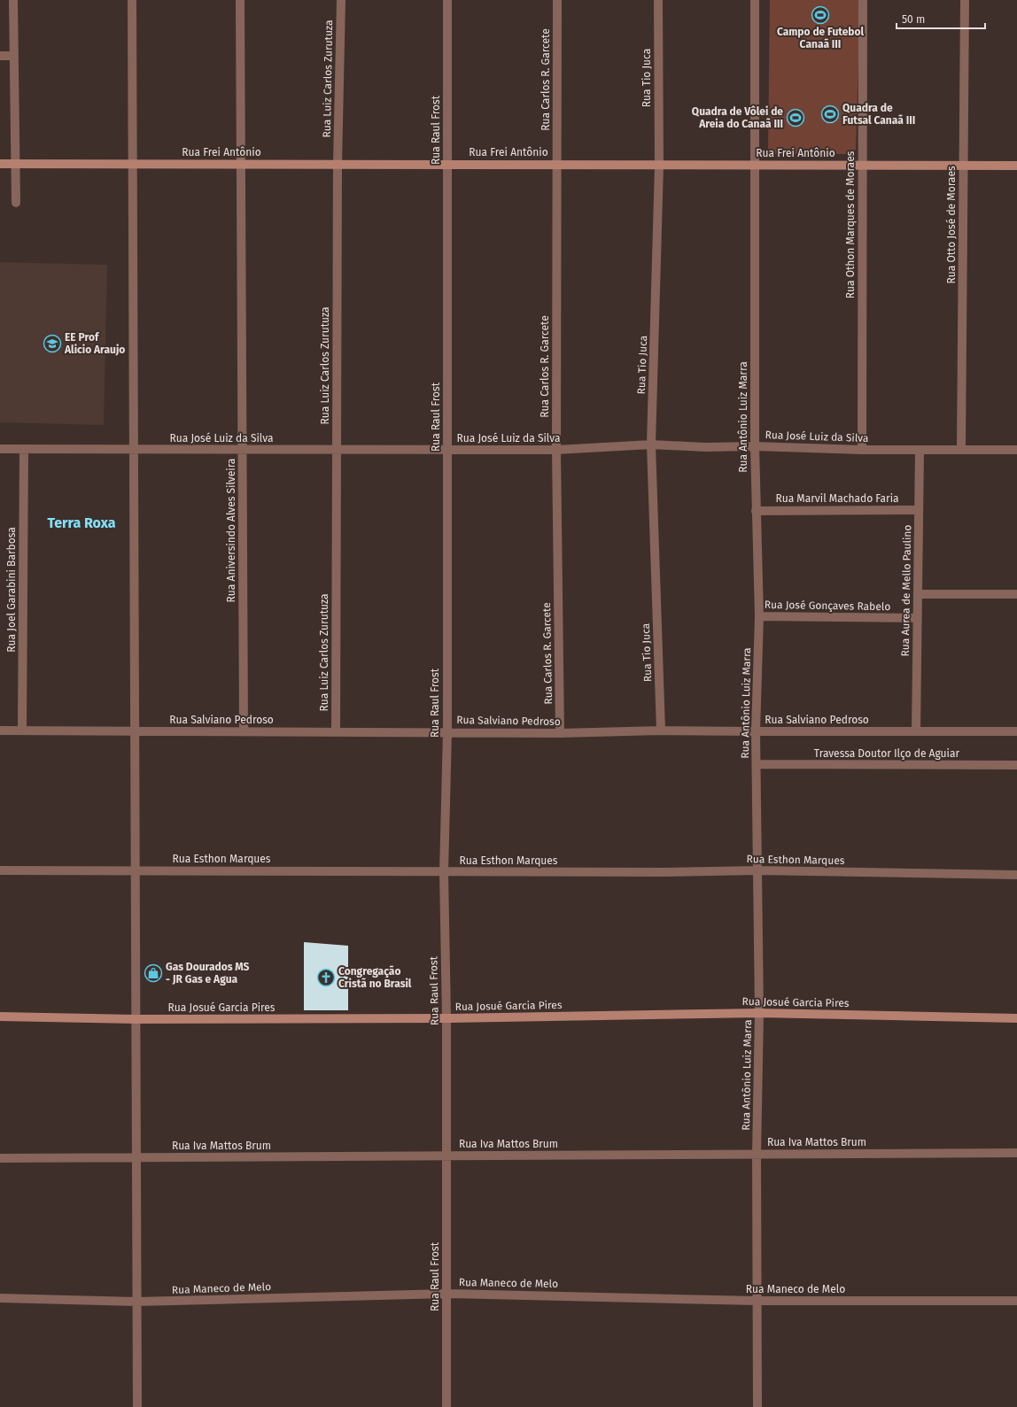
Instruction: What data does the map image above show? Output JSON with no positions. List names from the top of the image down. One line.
{"streets":{"street":["Rua Tio Juca","Rua Luiz Carlos Zurutuza","Rua Carlos R. Garcete","Rua Raul Frost","Rua Frei Antônio","Rua Othon Marques de Moraes","Rua Otto José de Moraes","Rua Antônio Luiz Marra","Rua José Luiz da Silva","Rua Marvil Machado Faria","Rua Aniversindo Alves Silveira","Rua Joel Garabini Barbosa","Rua Aurea de Mello Paulino","Rua José Gonçaves Rabelo","Rua Salviano Pedroso","Travessa Doutor Ilço de Aguiar","Rua Esthon Marques","Rua Josué Garcia Pires","Rua Iva Mattos Brum","Rua Maneco de Melo"]},"crossings":[["Rua Tio Juca","Rua Frei Antônio"],["Rua Tio Juca","Rua José Luiz da Silva"],["Rua Tio Juca","Rua Salviano Pedroso"],["Rua Luiz Carlos Zurutuza","Rua Frei Antônio"],["Rua Luiz Carlos Zurutuza","Rua José Luiz da Silva"],["Rua Luiz Carlos Zurutuza","Rua Salviano Pedroso"],["Rua Carlos R. Garcete","Rua Frei Antônio"],["Rua Carlos R. Garcete","Rua José Luiz da Silva"],["Rua Carlos R. Garcete","Rua Salviano Pedroso"],["Rua Raul Frost","Rua Frei Antônio"],["Rua Raul Frost","Rua José Luiz da Silva"],["Rua Raul Frost","Rua Salviano Pedroso"],["Rua Raul Frost","Rua Esthon Marques"],["Rua Raul Frost","Rua Josué Garcia Pires"],["Rua Raul Frost","Rua Iva Mattos Brum"],["Rua Raul Frost","Rua Maneco de Melo"],["Rua Frei Antônio","Rua Othon Marques de Moraes"],["Rua Frei Antônio","Rua Otto José de Moraes"],["Rua Frei Antônio","Rua Antônio Luiz Marra"],["Rua Frei Antônio","Rua Aniversindo Alves Silveira"],["Rua Othon Marques de Moraes","Rua José Luiz da Silva"],["Rua Otto José de Moraes","Rua José Luiz da Silva"],["Rua Antônio Luiz Marra","Rua José Luiz da Silva"],["Rua Antônio Luiz Marra","Rua Marvil Machado Faria"],["Rua Antônio Luiz Marra","Rua José Gonçaves Rabelo"],["Rua Antônio Luiz Marra","Rua Salviano Pedroso"],["Rua Antônio Luiz Marra","Travessa Doutor Ilço de Aguiar"],["Rua Antônio Luiz Marra","Rua Esthon Marques"],["Rua Antônio Luiz Marra","Rua Josué Garcia Pires"],["Rua Antônio Luiz Marra","Rua Iva Mattos Brum"],["Rua Antônio Luiz Marra","Rua Maneco de Melo"],["Rua José Luiz da Silva","Rua Aniversindo Alves Silveira"],["Rua José Luiz da Silva","Rua Joel Garabini Barbosa"],["Rua José Luiz da Silva","Rua Aurea de Mello Paulino"],["Rua Marvil Machado Faria","Rua Aurea de Mello Paulino"],["Rua Aniversindo Alves Silveira","Rua Salviano Pedroso"],["Rua Joel Garabini Barbosa","Rua Salviano Pedroso"],["Rua Aurea de Mello Paulino","Rua José Gonçaves Rabelo"],["Rua Aurea de Mello Paulino","Rua Salviano Pedroso"]],"districts":["Terra Roxa"],"places":{"sports":["Campo de Futebol Canaã III","Quadra de Futsal Canaã III","Quadra de Vôlei de Areia do Canaã III"],"school or university":["EE Prof Alicio Araujo"],"shop":["Gas Dourados MS - JR Gas e Agua"],"church":["Congregação Cristã no Brasil"]},"scale_bar":"50 m"}
